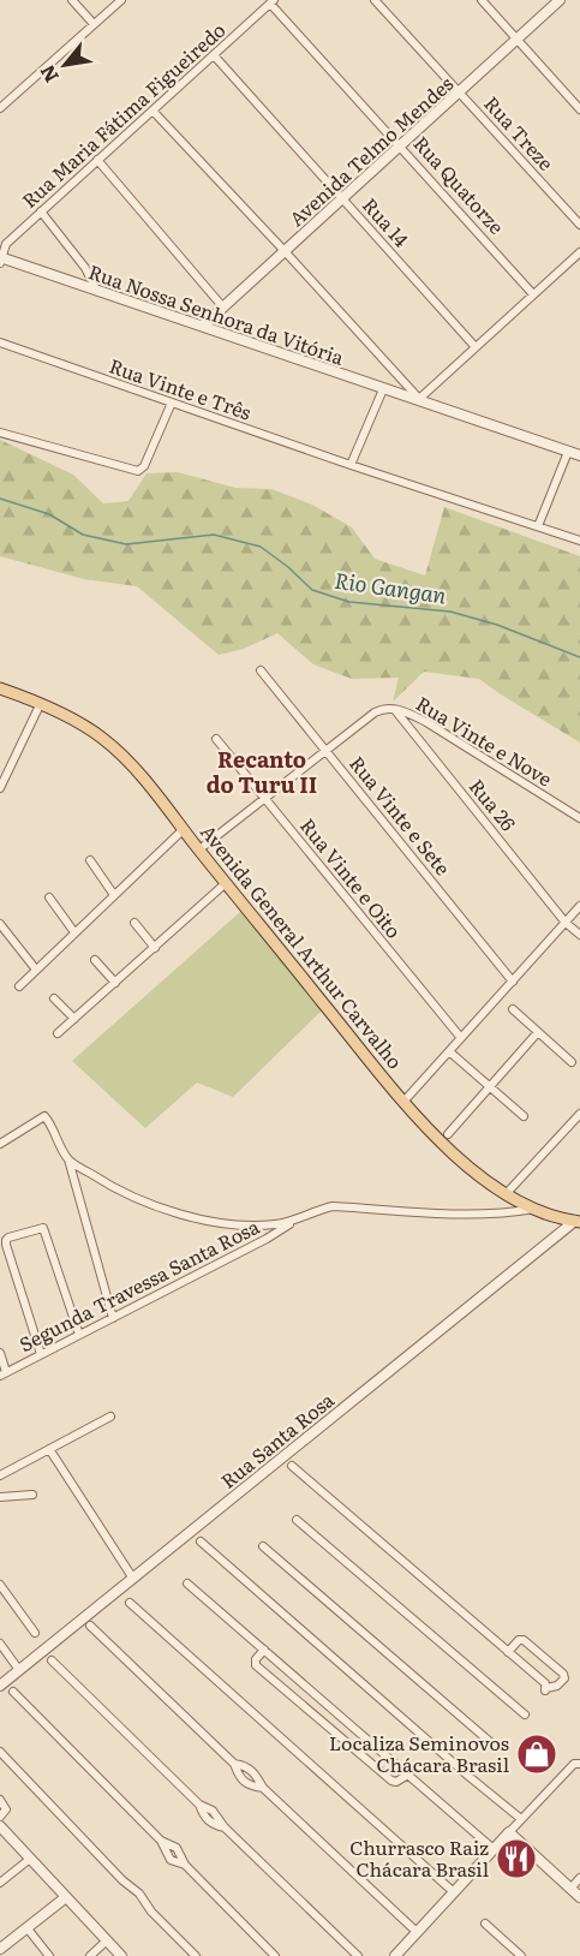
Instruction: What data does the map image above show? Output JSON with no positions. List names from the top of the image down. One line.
{"streets":{"main road":["Avenida General Arthur Carvalho"],"street":["Rua Maria Fátima Figueiredo","Rua Treze","Avenida Telmo Mendes","Rua Quatorze","Rua 14","Rua Nossa Senhora da Vitória","Rua Vinte e Três","Rua Vinte e Nove","Rua 26","Rua Vinte e Sete","Rua Vinte e Oito","Segunda Travessa Santa Rosa","Rua Santa Rosa"]},"crossings":[["Rua Maria Fátima Figueiredo","Rua Quatorze"],["Rua Maria Fátima Figueiredo","Rua 14"],["Rua Maria Fátima Figueiredo","Rua Nossa Senhora da Vitória"],["Rua Treze","Avenida Telmo Mendes"],["Avenida Telmo Mendes","Rua Quatorze"],["Avenida Telmo Mendes","Rua 14"],["Avenida Telmo Mendes","Rua Nossa Senhora da Vitória"],["Rua Vinte e Nove","Rua 26"],["Rua Vinte e Nove","Rua Vinte e Sete"],["Rua Vinte e Nove","Rua Vinte e Oito"],["Rua Vinte e Nove","Avenida General Arthur Carvalho"],["Avenida General Arthur Carvalho","Rua Santa Rosa"]],"districts":["Recanto do Turu II"],"water":["Rio Gangan"],"places":{"shop":["Localiza Seminovos Chácara Brasil"],"restaurant":["Churrasco Raiz Chácara Brasil"]},"north":"bottom left"}
